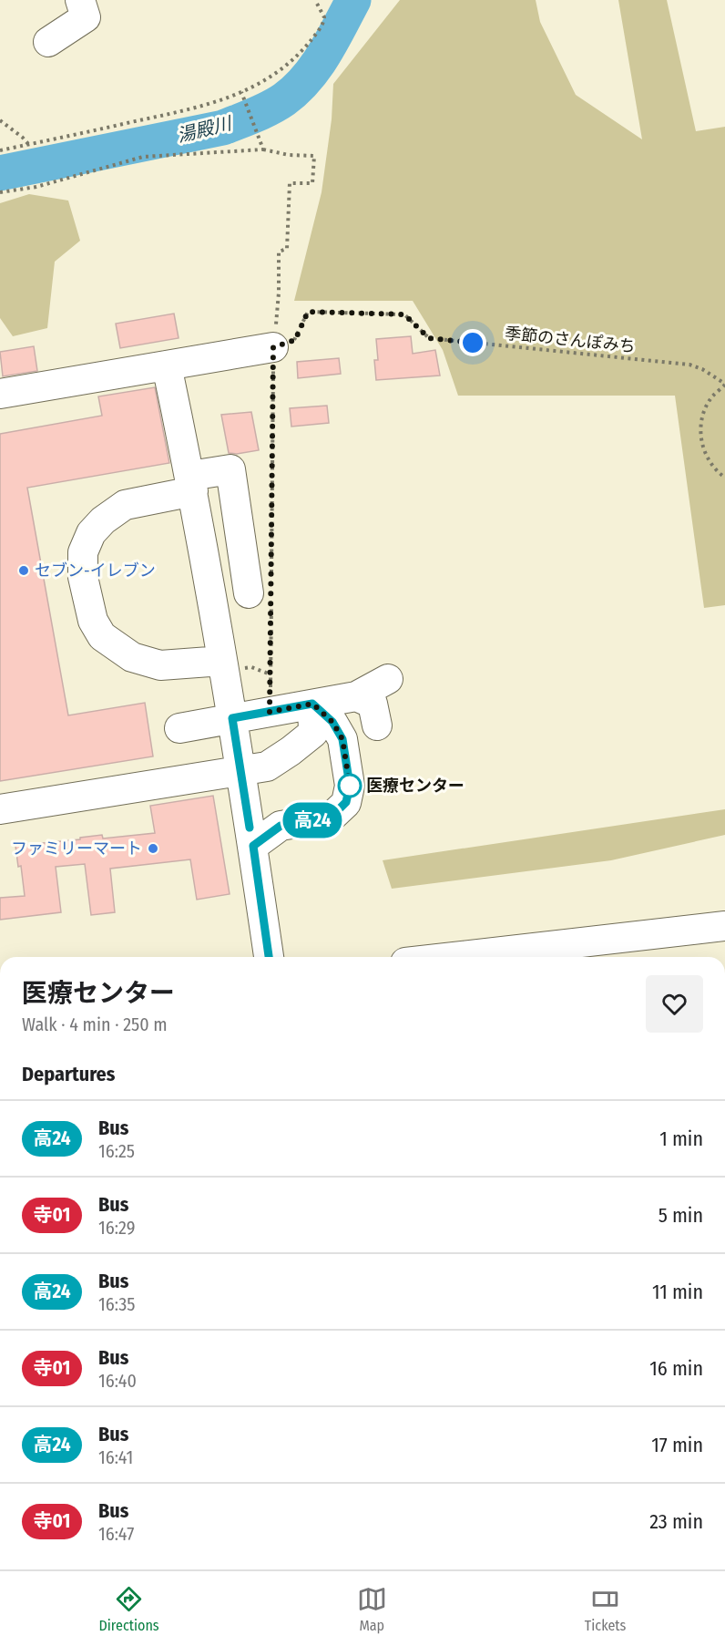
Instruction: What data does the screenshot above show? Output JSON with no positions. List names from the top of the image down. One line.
{"streets":{"path":["季節のさんぽみち"]},"water":["湯殿川"],"places":["セブン-イレブン","医療センター","ファミリーマート"],"lines":["bus line 高24"],"page":{"on_map":"高24","heading":[["医療センター","Walk · 4 min · 250 m"],"Departures"],"list":[{"mark":"高24","name":"Bus","note":"16:25","value":"1 min"},{"mark":"寺01","name":"Bus","note":"16:29","value":"5 min"},{"mark":"高24","name":"Bus","note":"16:35","value":"11 min"},{"mark":"寺01","name":"Bus","note":"16:40","value":"16 min"},{"mark":"高24","name":"Bus","note":"16:41","value":"17 min"},{"mark":"寺01","name":"Bus","note":"16:47","value":"23 min"}],"tabs":["Directions","Map","Tickets"]}}
